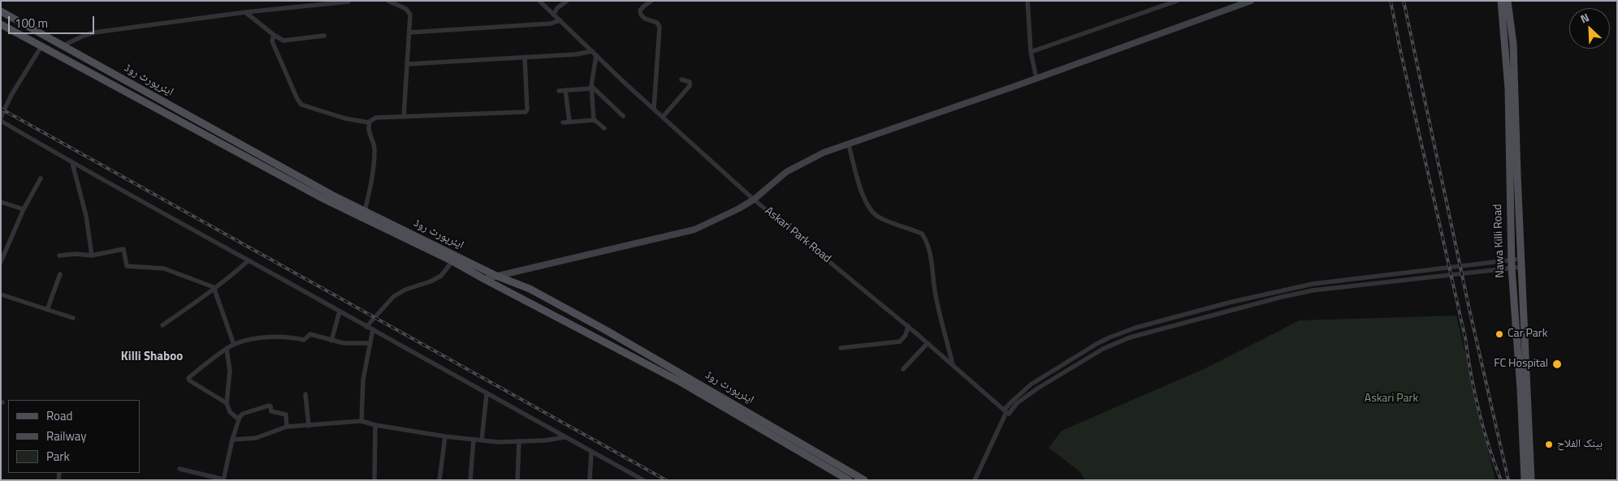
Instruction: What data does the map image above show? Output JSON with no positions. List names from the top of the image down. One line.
{"streets":{"main road":["ایئرپورٹ روڈ","Nawa Killi Road"],"street":["Askari Park Road"]},"districts":["Killi Shaboo"],"parks":["Askari Park"],"places":["Car Park","FC Hospital","بینک الفلاح"],"legend":["Road","Railway","Park"],"scale_bar":"100 m","north":"top left"}
